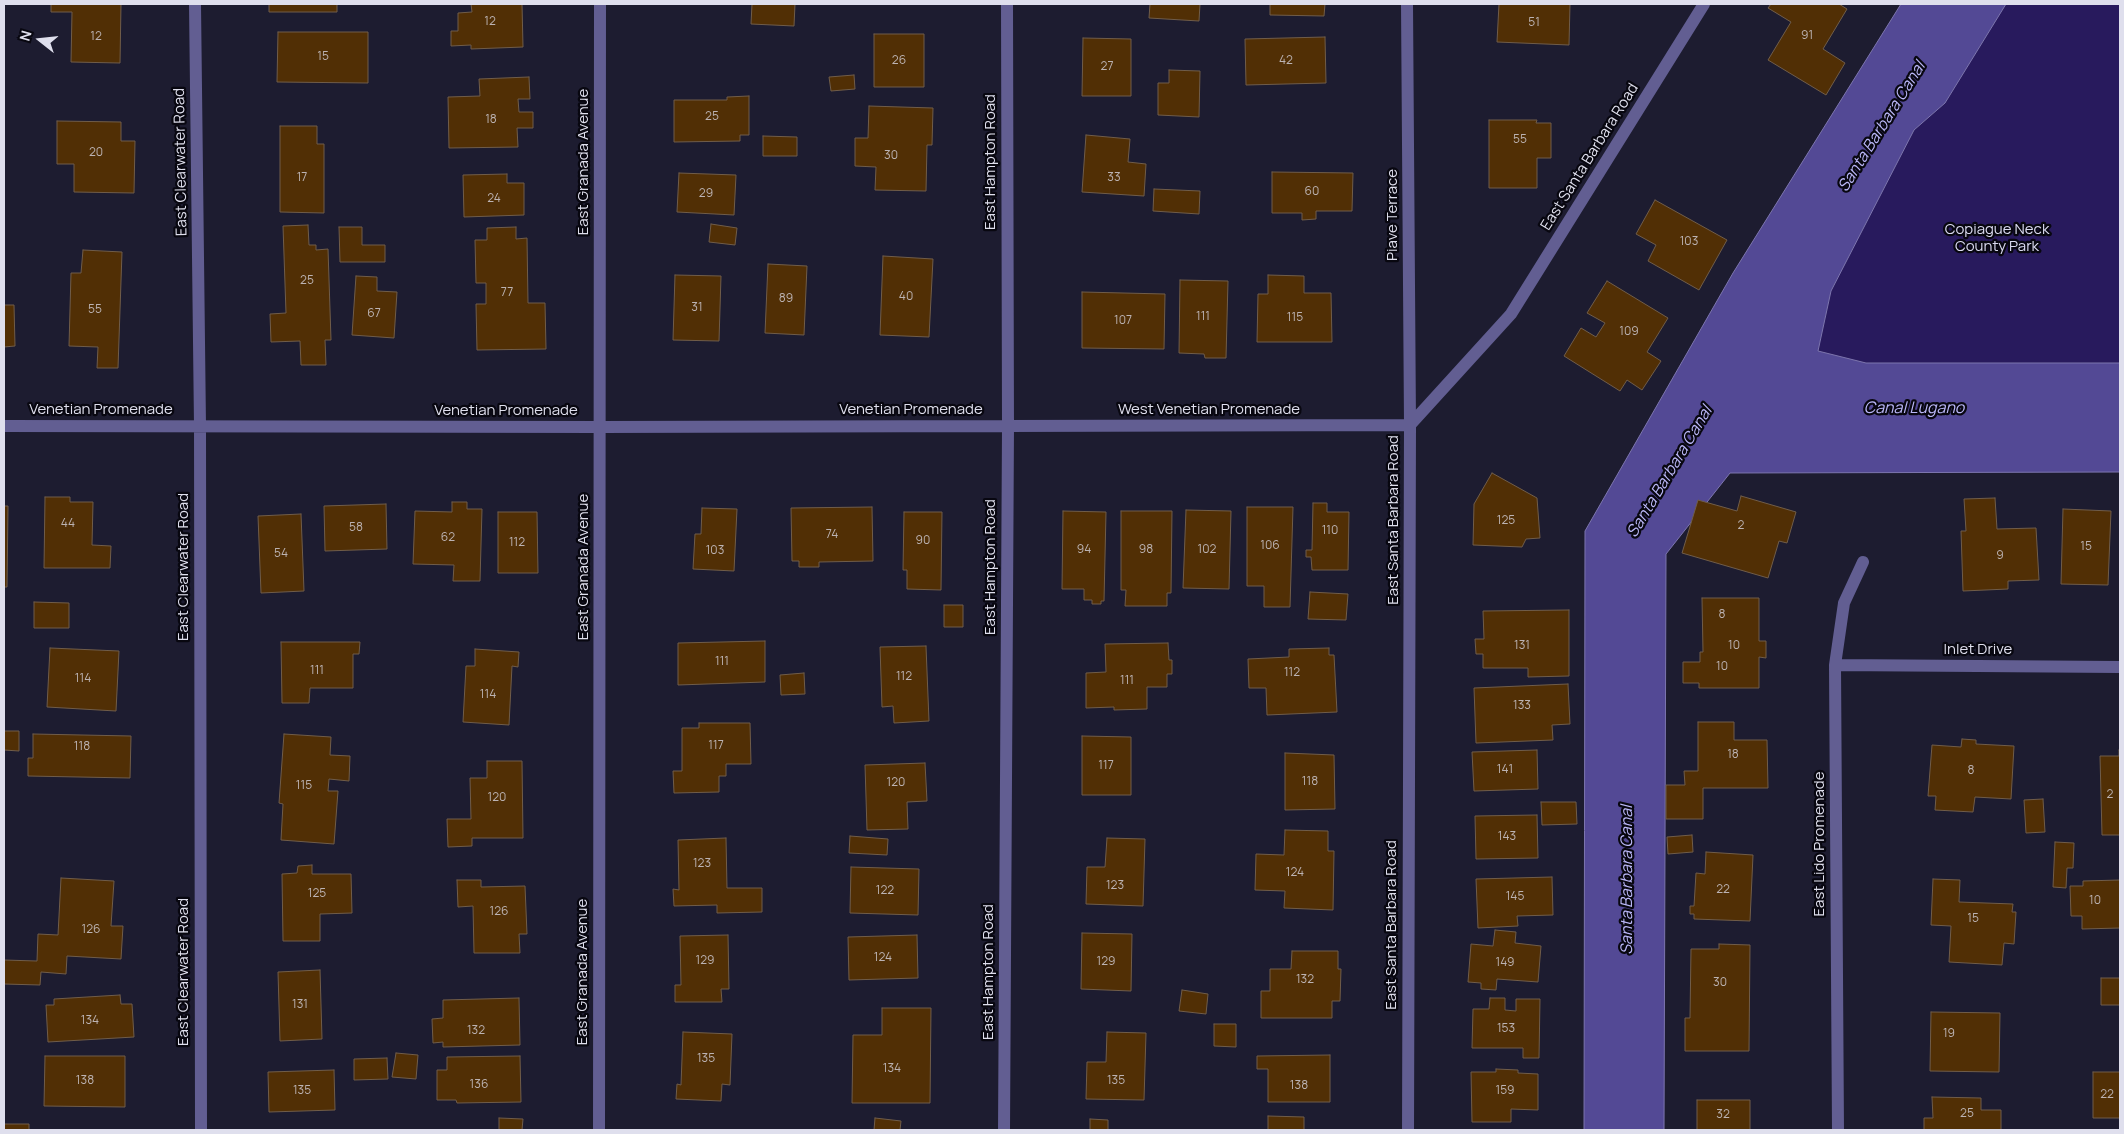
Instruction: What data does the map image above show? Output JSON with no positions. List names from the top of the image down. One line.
{"streets":{"street":["East Santa Barbara Road","East Clearwater Road","East Granada Avenue","East Hampton Road","Piave Terrace","Venetian Promenade","West Venetian Promenade","Inlet Drive","East Lido Promenade"]},"crossings":[["East Santa Barbara Road","Piave Terrace"],["East Santa Barbara Road","West Venetian Promenade"],["East Clearwater Road","Venetian Promenade"],["East Granada Avenue","Venetian Promenade"],["East Hampton Road","Venetian Promenade"],["East Hampton Road","West Venetian Promenade"],["Piave Terrace","West Venetian Promenade"],["Venetian Promenade","West Venetian Promenade"],["Inlet Drive","East Lido Promenade"]],"water":["Santa Barbara Canal","Canal Lugano"],"parks":["Copiague Neck County Park"],"house_numbers":["12","51","91","12","15","26","42","27","25","18","55","20","30","17","33","60","29","24","103","25","77","40","89","31","55","67","111","115","107","109","125","44","2","58","110","74","62","90","112","106","15","94","98","102","103","54","9","8","131","10","111","10","111","112","112","114","111","114","133","117","118","18","117","141","8","118","120","115","2","120","143","123","124","123","22","122","125","145","10","126","15","126","124","129","129","149","132","30","131","134","153","132","19","135","134","138","135","136","138","135","159","22","25","32"],"north":"left"}
